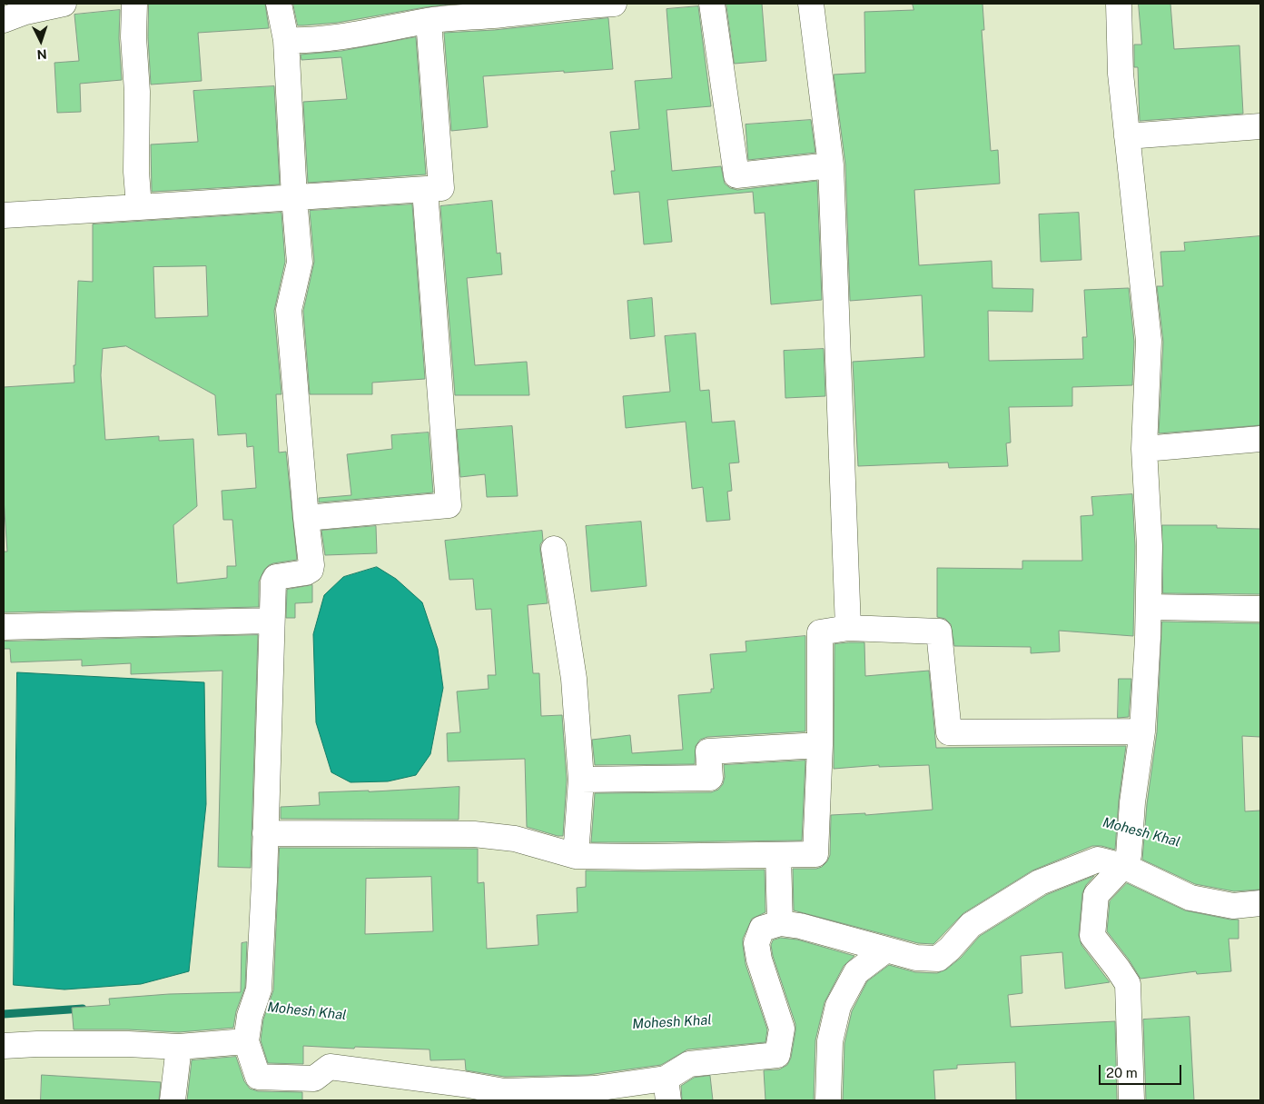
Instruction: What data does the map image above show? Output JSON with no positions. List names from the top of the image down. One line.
{"water":["Mohesh Khal"],"scale_bar":"20 m","north":"bottom"}
